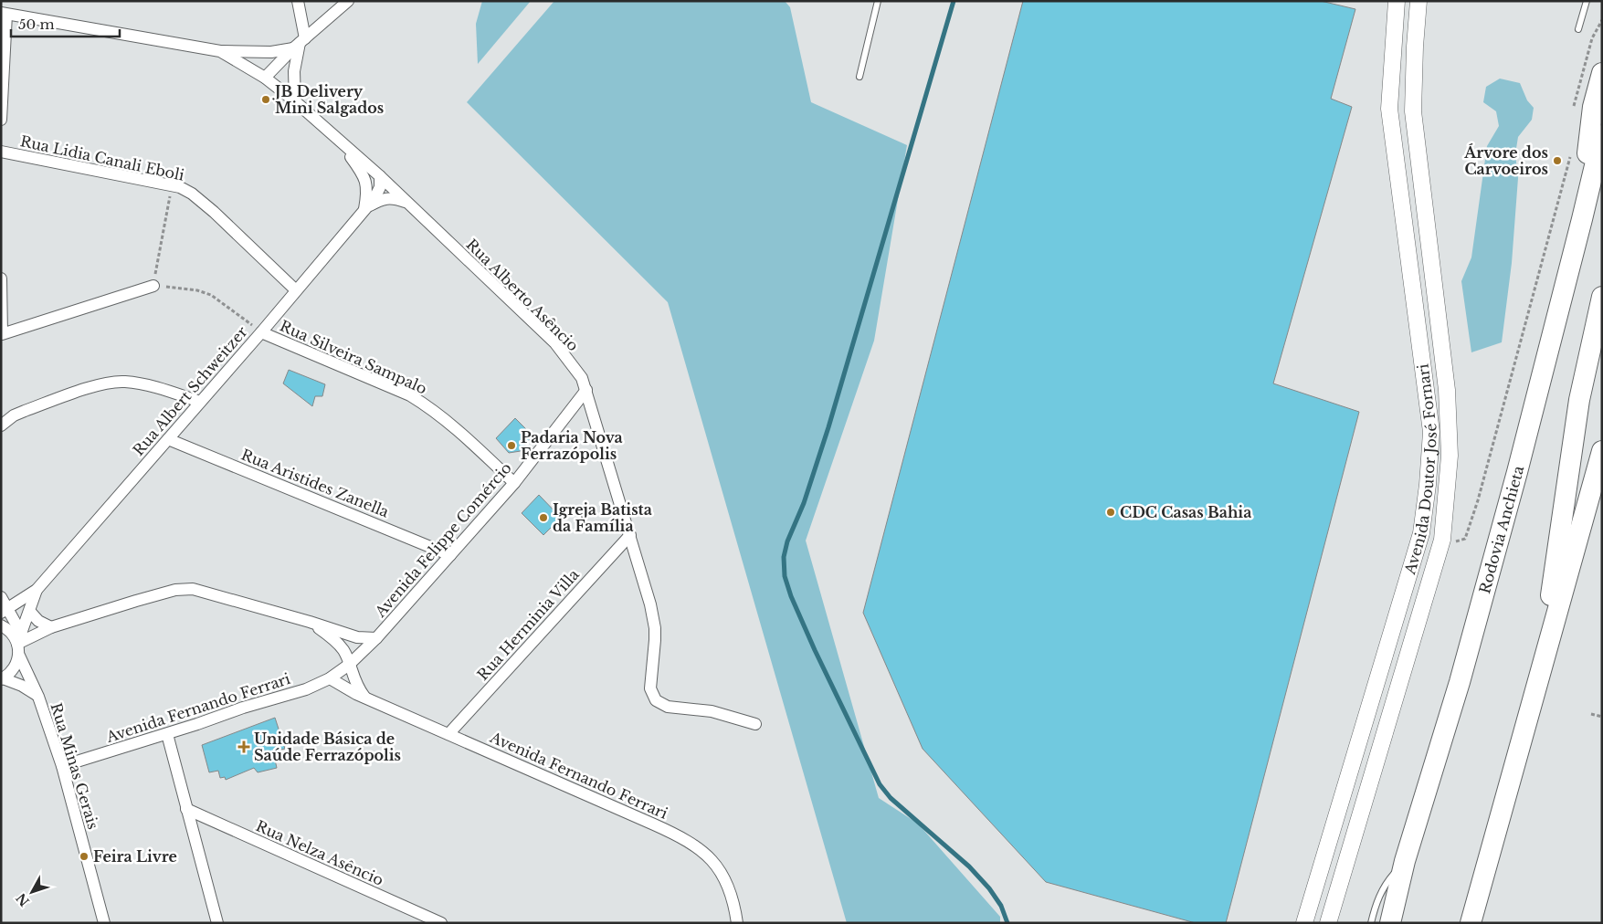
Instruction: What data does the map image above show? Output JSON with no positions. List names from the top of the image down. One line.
{"streets":{"highway":["Rodovia Anchieta"],"street":["Rua Lidia Canali Eboli","Rua Alberto Asêncio","Rua Silveira Sampalo","Rua Albert Schweitzer","Avenida Doutor José Fornari","Rua Aristides Zanella","Avenida Felippe Comércio","Rua Herminia Villa","Avenida Fernando Ferrari","Rua Minas Gerais","Rua Nelza Asêncio"]},"crossings":[["Rua Lidia Canali Eboli","Rua Albert Schweitzer"],["Rua Alberto Asêncio","Rua Albert Schweitzer"],["Rua Alberto Asêncio","Avenida Felippe Comércio"],["Rua Alberto Asêncio","Rua Herminia Villa"],["Rua Silveira Sampalo","Rua Albert Schweitzer"],["Rua Silveira Sampalo","Avenida Felippe Comércio"],["Rua Albert Schweitzer","Rua Aristides Zanella"],["Rua Albert Schweitzer","Rua Minas Gerais"],["Rua Aristides Zanella","Avenida Felippe Comércio"],["Avenida Felippe Comércio","Avenida Fernando Ferrari"],["Rua Herminia Villa","Avenida Fernando Ferrari"],["Avenida Fernando Ferrari","Rua Minas Gerais"]],"places":{"other":["JB Delivery Mini Salgados","Árvore dos Carvoeiros","Padaria Nova Ferrazópolis","CDC Casas Bahia","Igreja Batista da Família","Feira Livre"],"health":["Unidade Básica de Saúde Ferrazópolis"]},"scale_bar":"50 m","north":"bottom left"}
